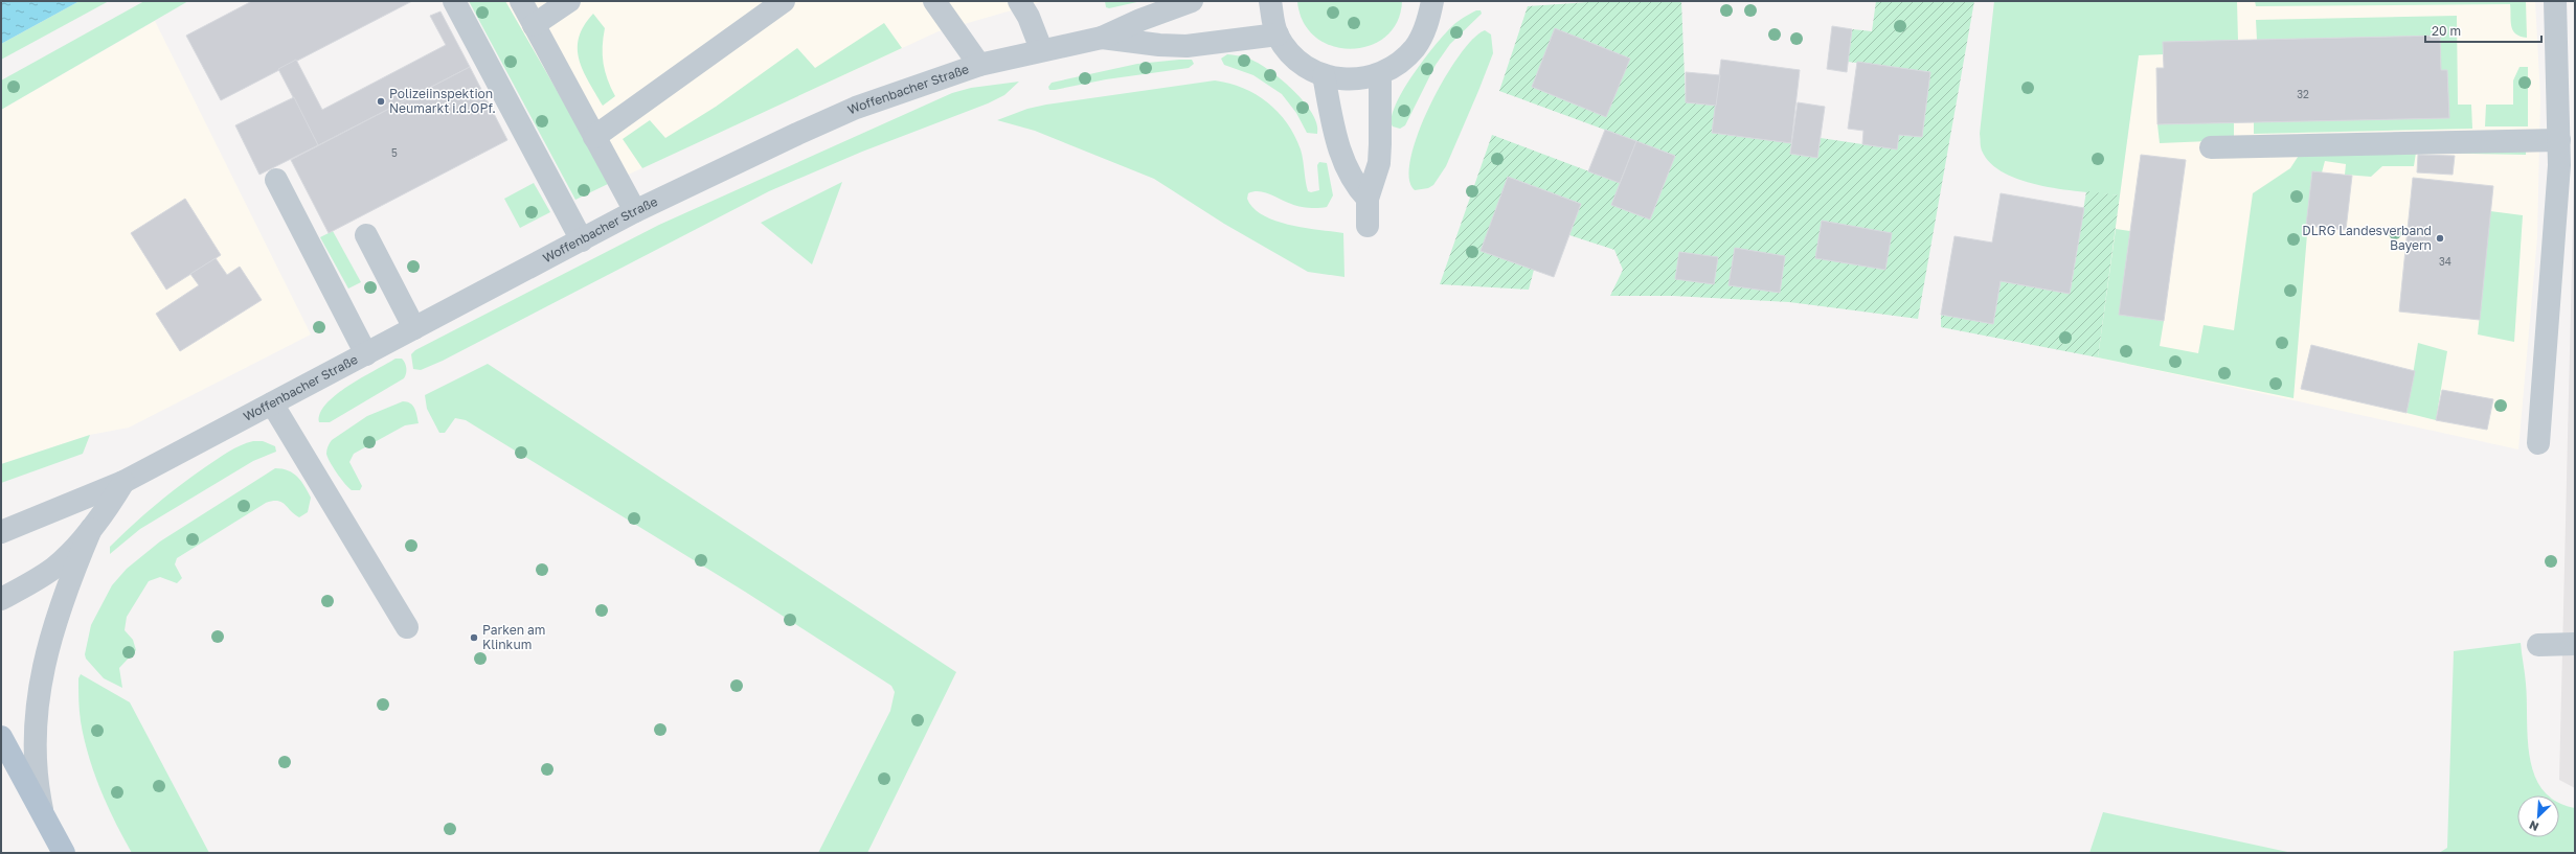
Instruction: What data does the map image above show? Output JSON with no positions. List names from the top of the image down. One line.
{"streets":{"street":["Woffenbacher Straße"]},"places":["Polizeiinspektion Neumarkt i.d.OPf.","DLRG Landesverband Bayern","Parken am Klinkum"],"house_numbers":["32","5","34"],"scale_bar":"20 m","north":"bottom left"}
